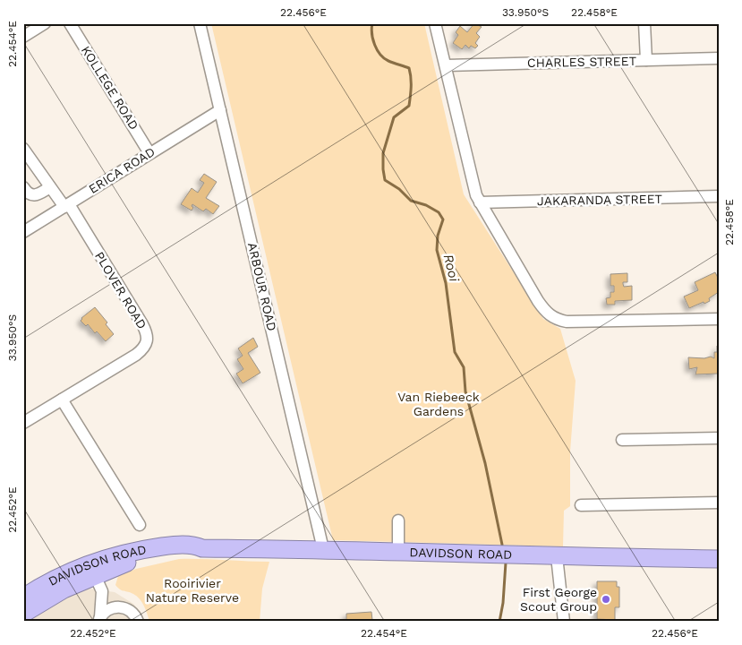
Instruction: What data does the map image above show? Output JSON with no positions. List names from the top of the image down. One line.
{"streets":{"highway":["DAVIDSON ROAD"],"street":["CHARLES STREET","KOLLEGE ROAD","ERICA ROAD","JAKARANDA STREET","ARBOUR ROAD","PLOVER ROAD"]},"crossings":[["KOLLEGE ROAD","ERICA ROAD"],["ERICA ROAD","ARBOUR ROAD"],["ERICA ROAD","PLOVER ROAD"],["ARBOUR ROAD","DAVIDSON ROAD"]],"water":["Rooi"],"parks":["Van Riebeeck Gardens","Rooirivier Nature Reserve"],"places":["First George Scout Group"],"coordinates":["22.456°E","33.950°S","22.458°E","22.454°E","22.452°E"]}
